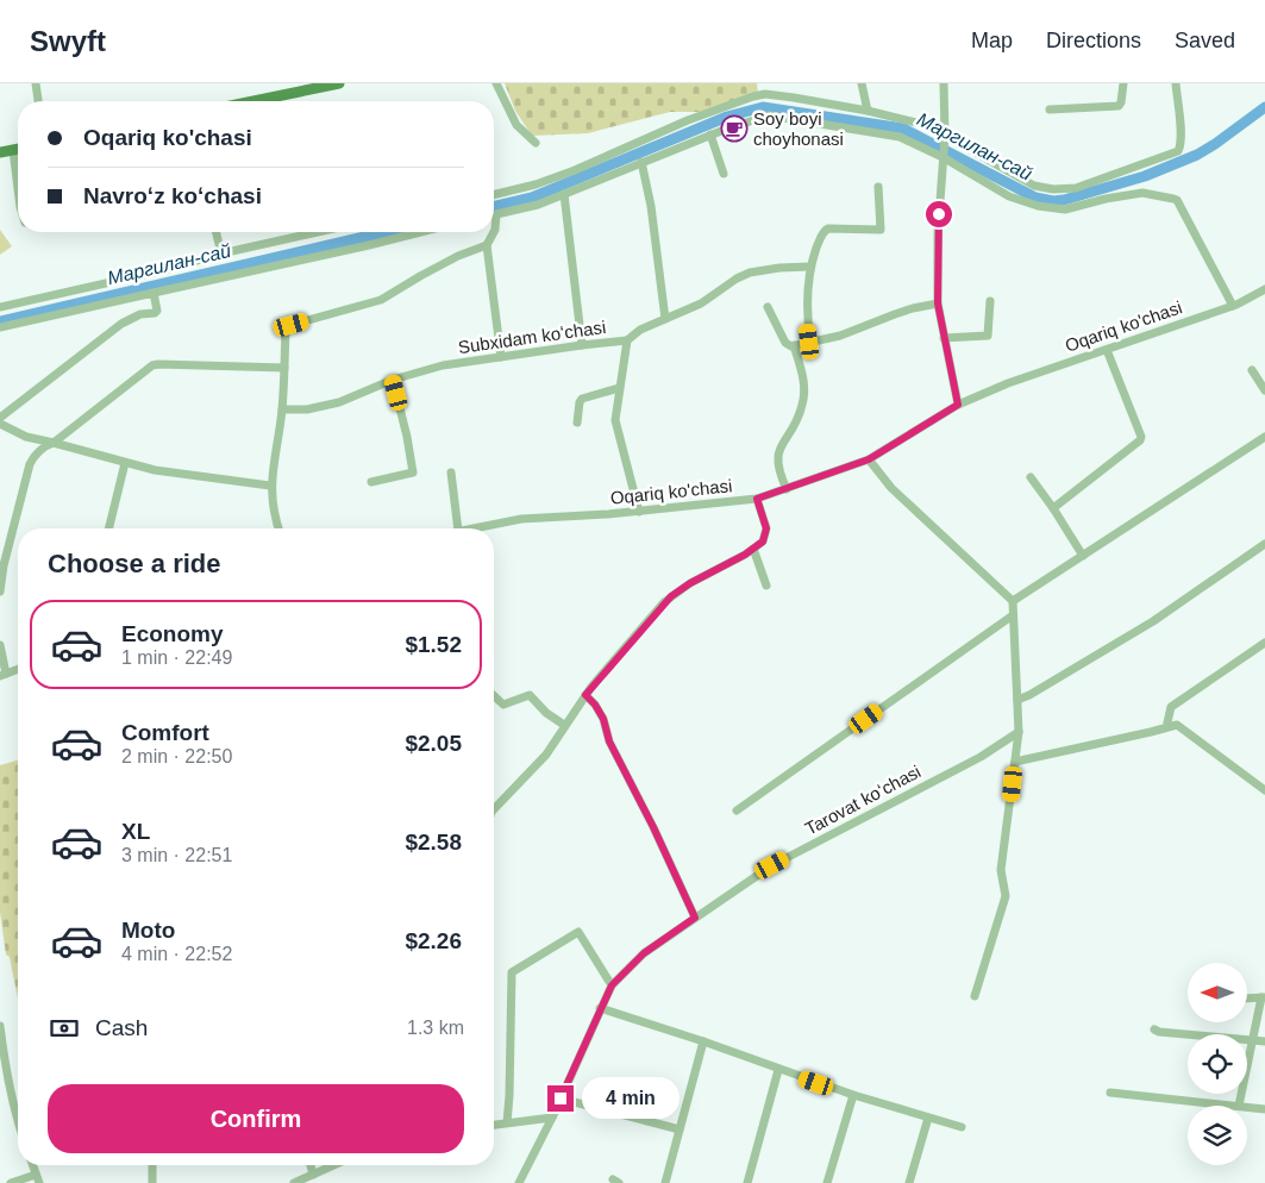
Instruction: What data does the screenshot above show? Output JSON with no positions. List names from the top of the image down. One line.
{"streets":{"street":["Oqariq ko'chasi","Subxidam koʻchasi","Tarovat koʻchasi"]},"water":["Маргилан-сай"],"places":{"cafe":["Soy boyi choyhonasi"]},"north":"left","page":{"header":"Swyft","nav":["Map","Directions","Saved"],"banner":["Oqariq ko'chasi","Navroʻz koʻchasi"],"heading":"Choose a ride","list":[{"name":"Economy","note":"1 min · 22:49","value":"$1.52"},{"name":"Comfort","note":"2 min · 22:50","value":"$2.05"},{"name":"XL","note":"3 min · 22:51","value":"$2.58"},{"name":"Moto","note":"4 min · 22:52","value":"$2.26"}],"pay":["Cash","1.3 km"],"buttons":"Confirm","bubble":"4 min"}}
